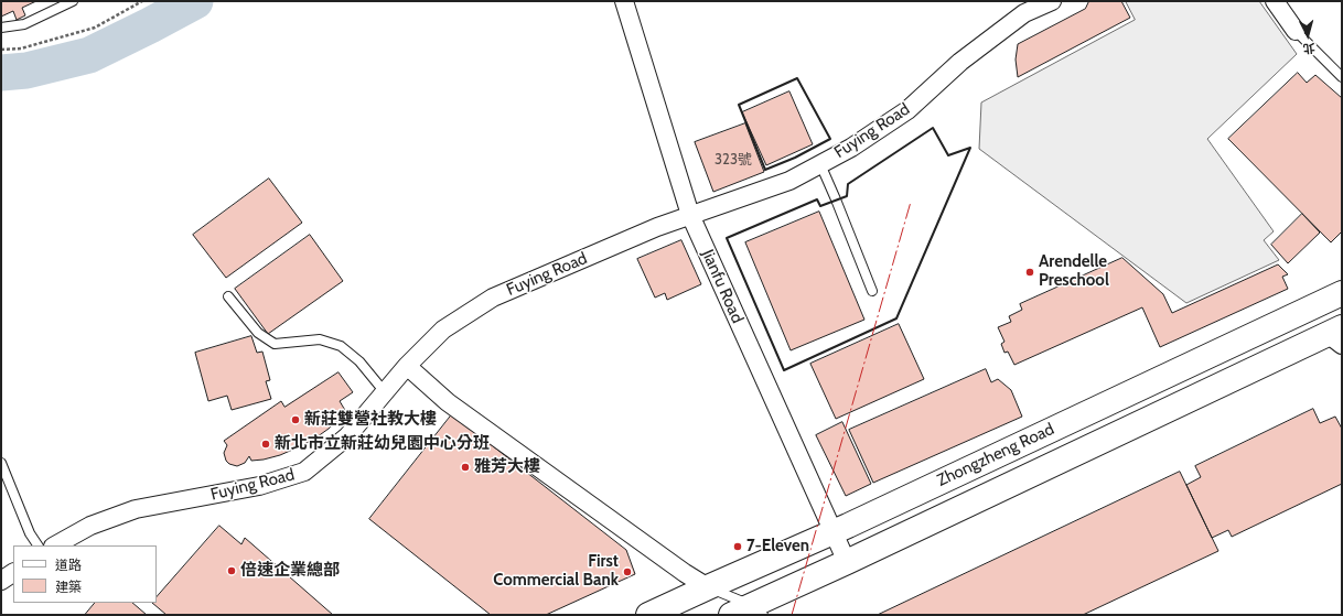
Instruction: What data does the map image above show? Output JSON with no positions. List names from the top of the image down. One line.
{"streets":{"main road":["Zhongzheng Road"],"street":["Fuying Road","Jianfu Road"]},"crossings":[["Fuying Road","Jianfu Road"],["Jianfu Road","Zhongzheng Road"]],"places":["Arendelle Preschool","新莊雙營社教大樓","新北市立新莊幼兒園中心分班","雅芳大樓","7-Eleven","倍速企業總部","First Commercial Bank"],"house_numbers":["323號"],"legend":["道路","建築"],"north":"bottom"}
